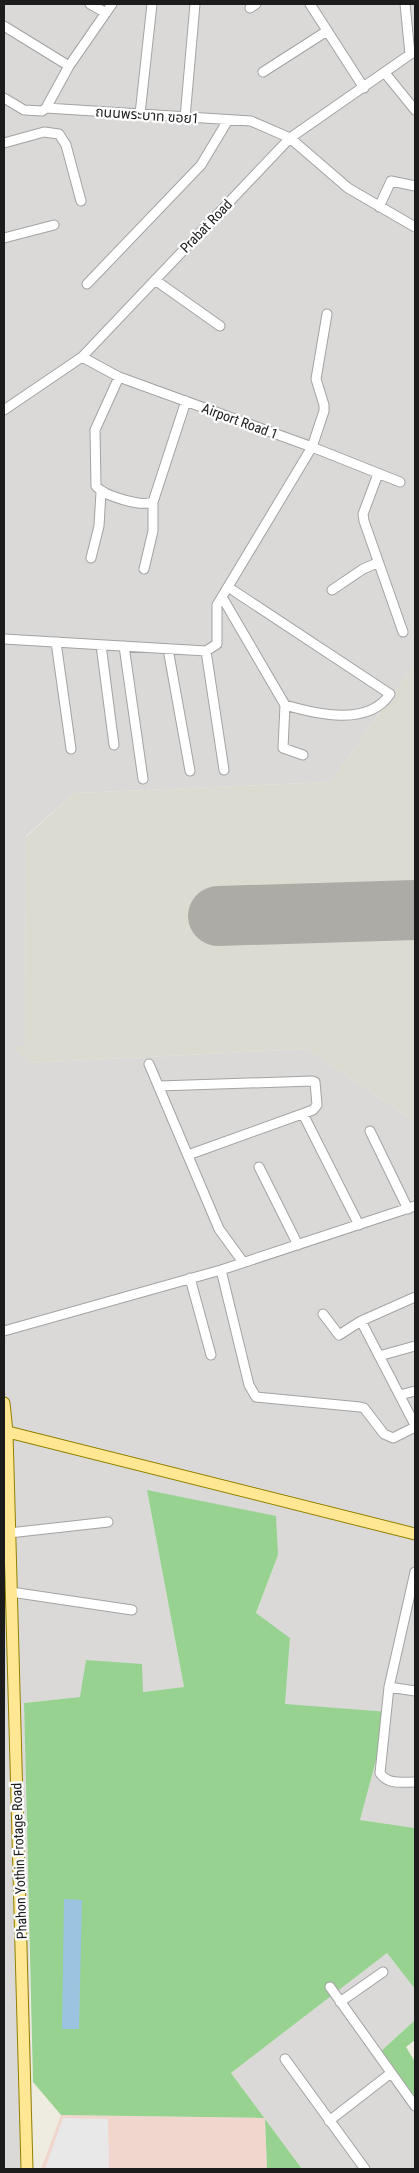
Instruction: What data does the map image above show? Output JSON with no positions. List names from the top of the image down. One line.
{"streets":{"main road":["Phahon Yothin Frotage Road"],"street":["ถนนพระบาท ฃอย1","Prabat Road","Airport Road 1"]},"crossings":[["ถนนพระบาท ฃอย1","Prabat Road"],["Prabat Road","Airport Road 1"]]}
